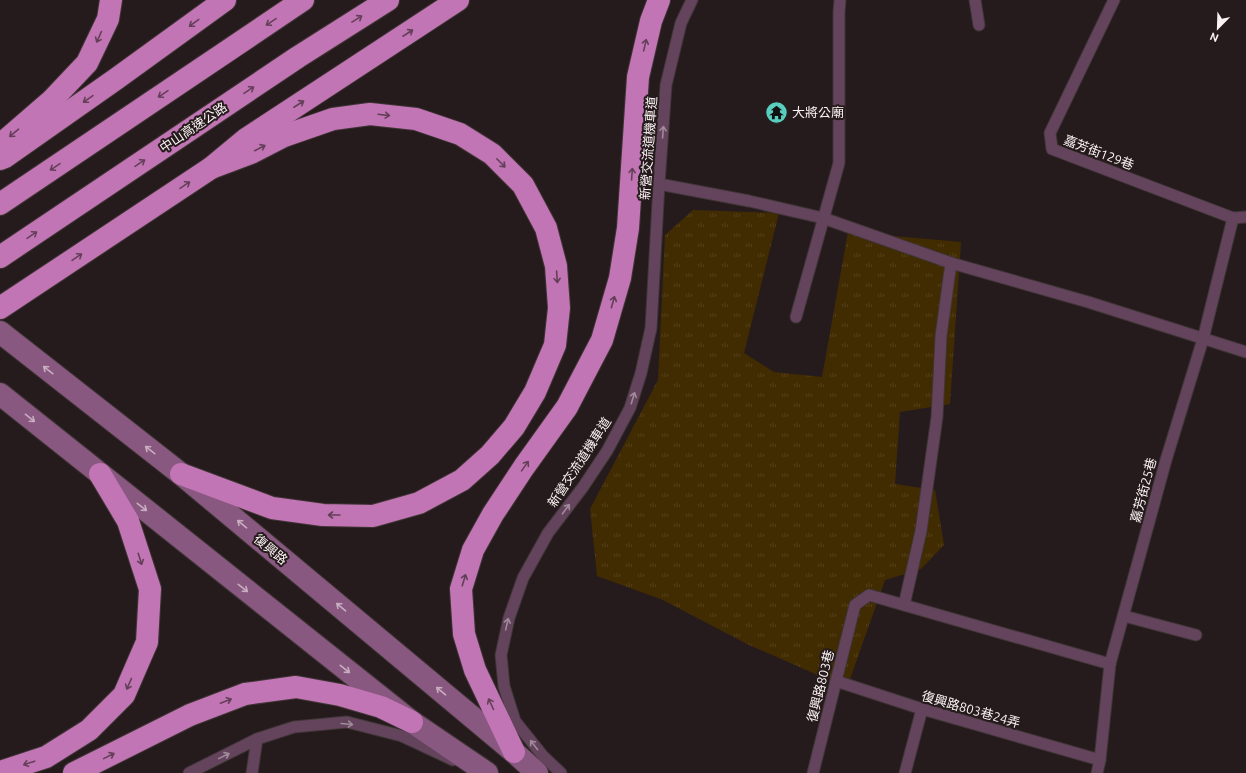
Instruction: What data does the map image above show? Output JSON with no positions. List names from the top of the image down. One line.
{"streets":{"highway":["中山高速公路"],"main road":["復興路"],"lane":["新營交流道機車道","嘉芳街129巷","嘉芳街25巷","復興路803巷","復興路803巷24弄"]},"crossings":[["嘉芳街129巷","嘉芳街25巷"],["嘉芳街25巷","復興路803巷24弄"],["復興路803巷","復興路803巷24弄"]],"one_way":["新營交流道機車道"],"places":{"temple":["大將公廟"]},"north":"bottom left"}
